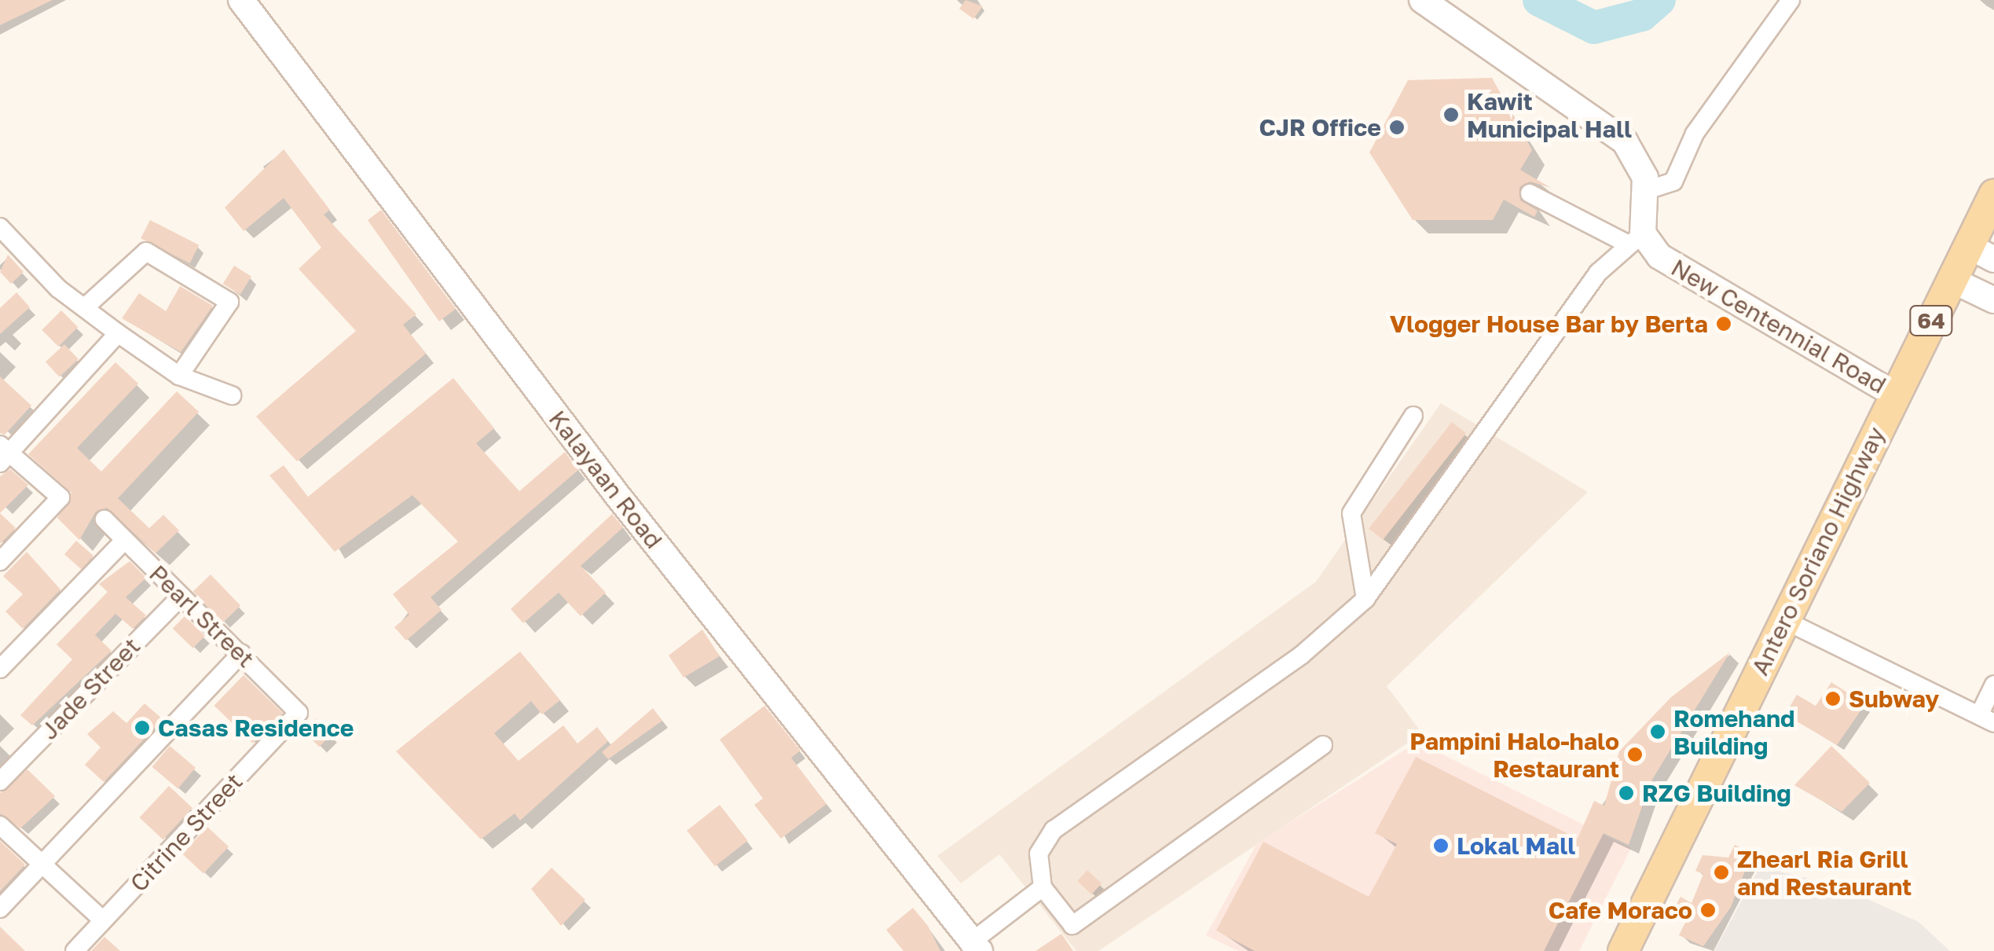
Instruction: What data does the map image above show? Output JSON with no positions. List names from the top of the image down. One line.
{"streets":{"main road":["64","Antero Soriano Highway"],"street":["New Centennial Road","Kalayaan Road","Pearl Street","Jade Street","Citrine Street"]},"crossings":[["New Centennial Road","Antero Soriano Highway"],["Pearl Street","Jade Street"],["Pearl Street","Citrine Street"]],"places":["Kawit Municipal Hall","CJR Office","Vlogger House Bar by Berta","Subway","Casas Residence","Romehand Building","Pampini Halo-halo Restaurant","RZG Building","Lokal Mall","Zhearl Ria Grill and Restaurant","Cafe Moraco"]}
